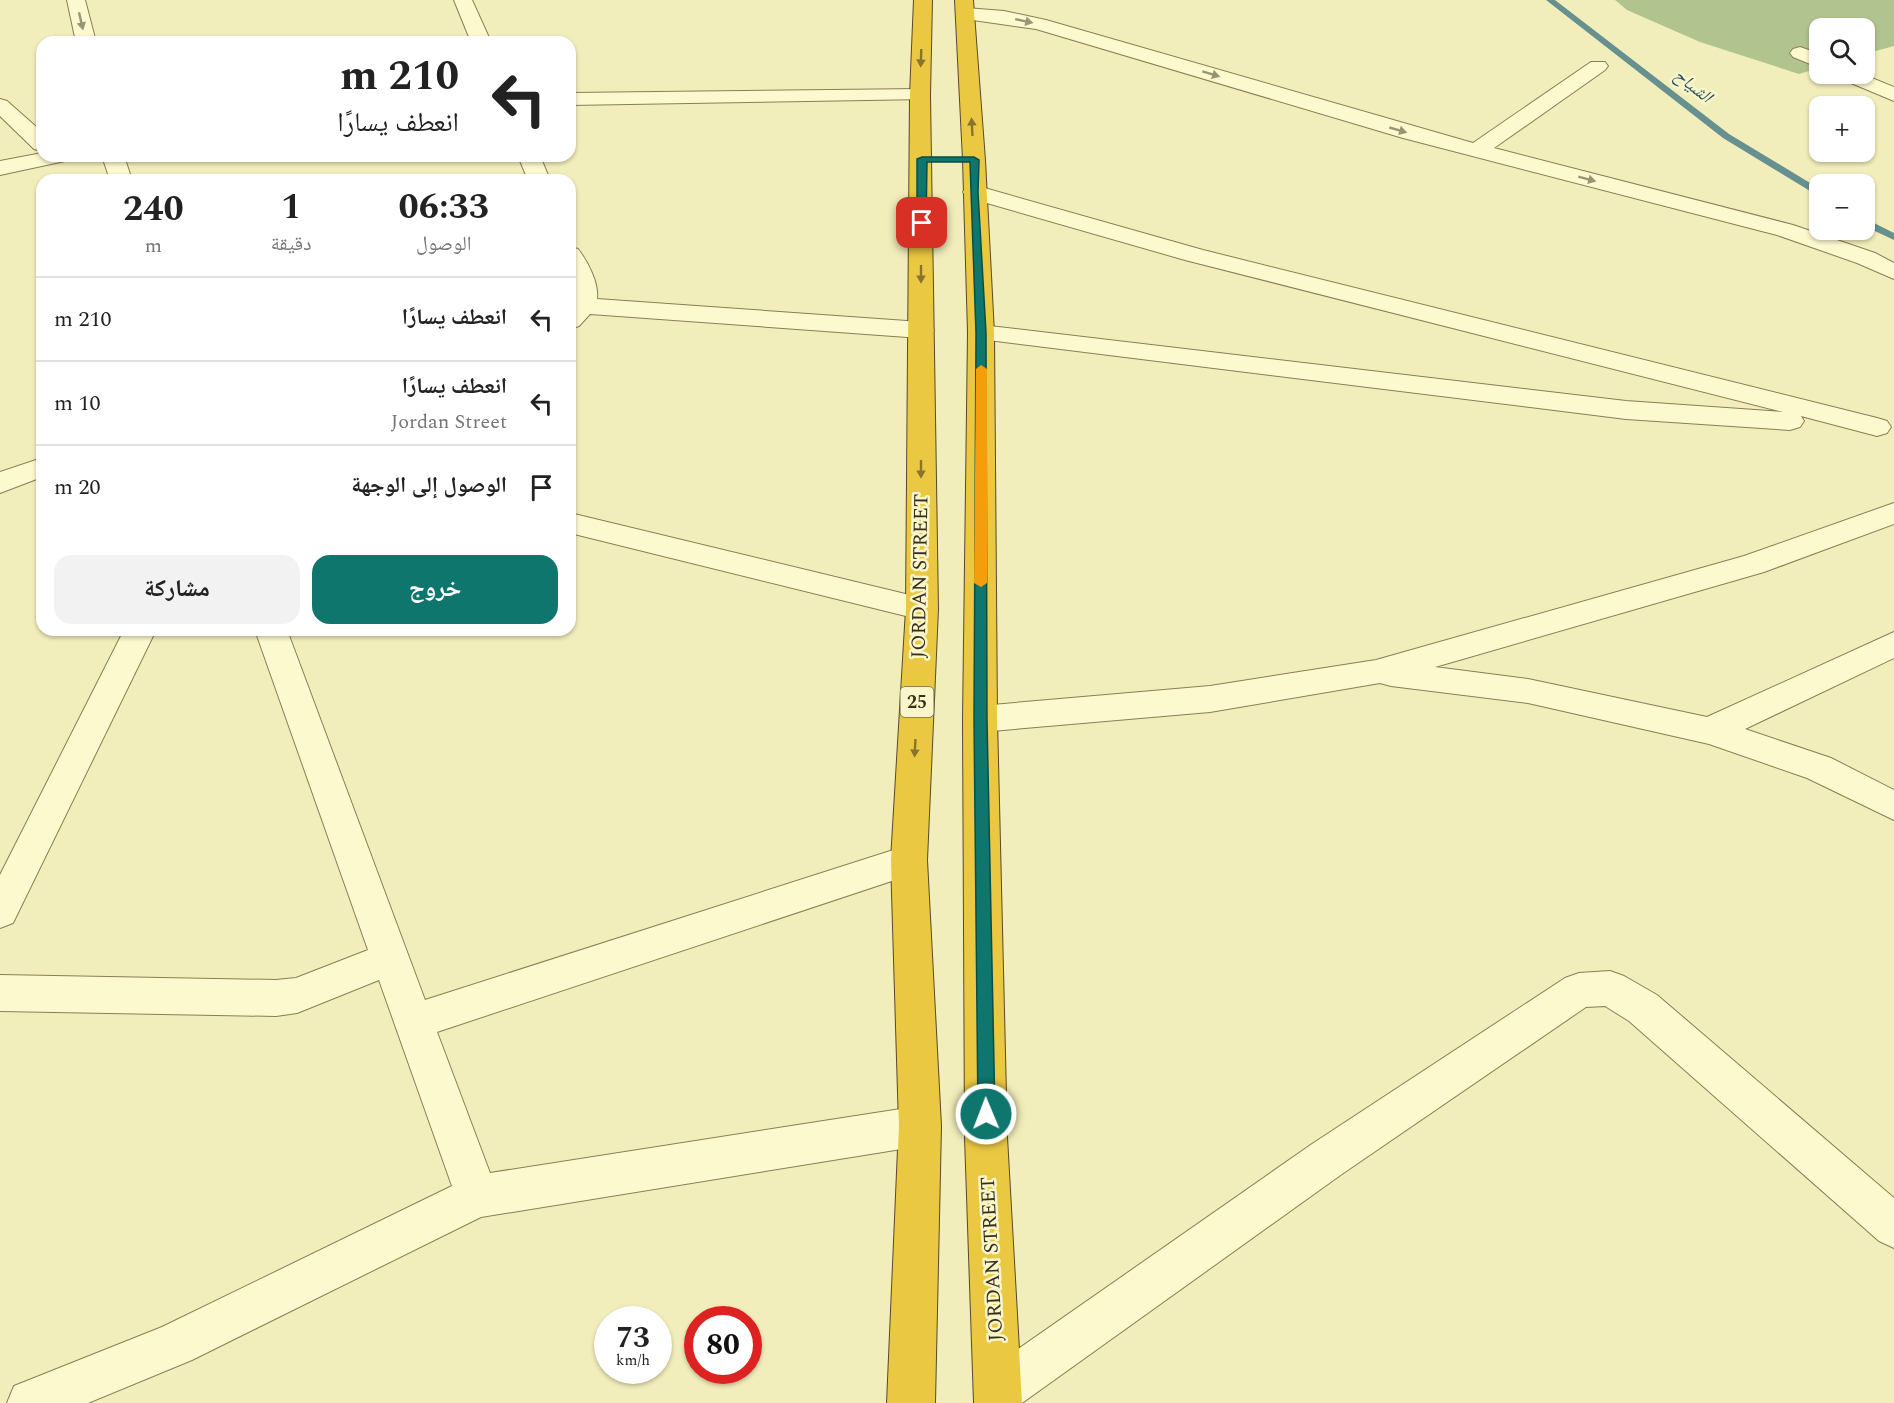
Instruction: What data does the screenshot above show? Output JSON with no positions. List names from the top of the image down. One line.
{"streets":{"highway":["JORDAN STREET","25"]},"water":["الشياح"],"page":{"map_buttons":["+","−"],"turn":["210 m","انعطف يسارًا"],"eta":["06:33","الوصول","1","دقيقة","240","m"],"list":[{"name":"انعطف يسارًا","value":"210 m"},{"name":"انعطف يسارًا","note":"Jordan Street","value":"10 m"},{"name":"الوصول إلى الوجهة","value":"20 m"}],"buttons":["خروج","مشاركة"],"speed":"73 km/h","limit":"80"}}
